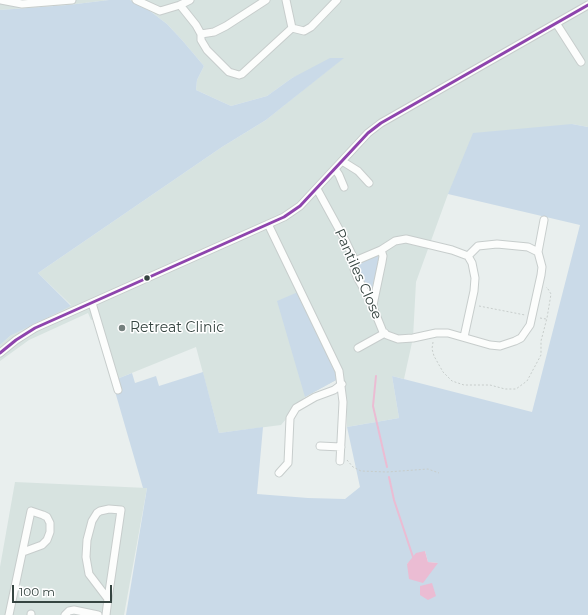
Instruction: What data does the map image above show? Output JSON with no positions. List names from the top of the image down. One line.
{"streets":{"street":["Pantiles Close"]},"places":["Retreat Clinic"],"scale_bar":"100 m"}
